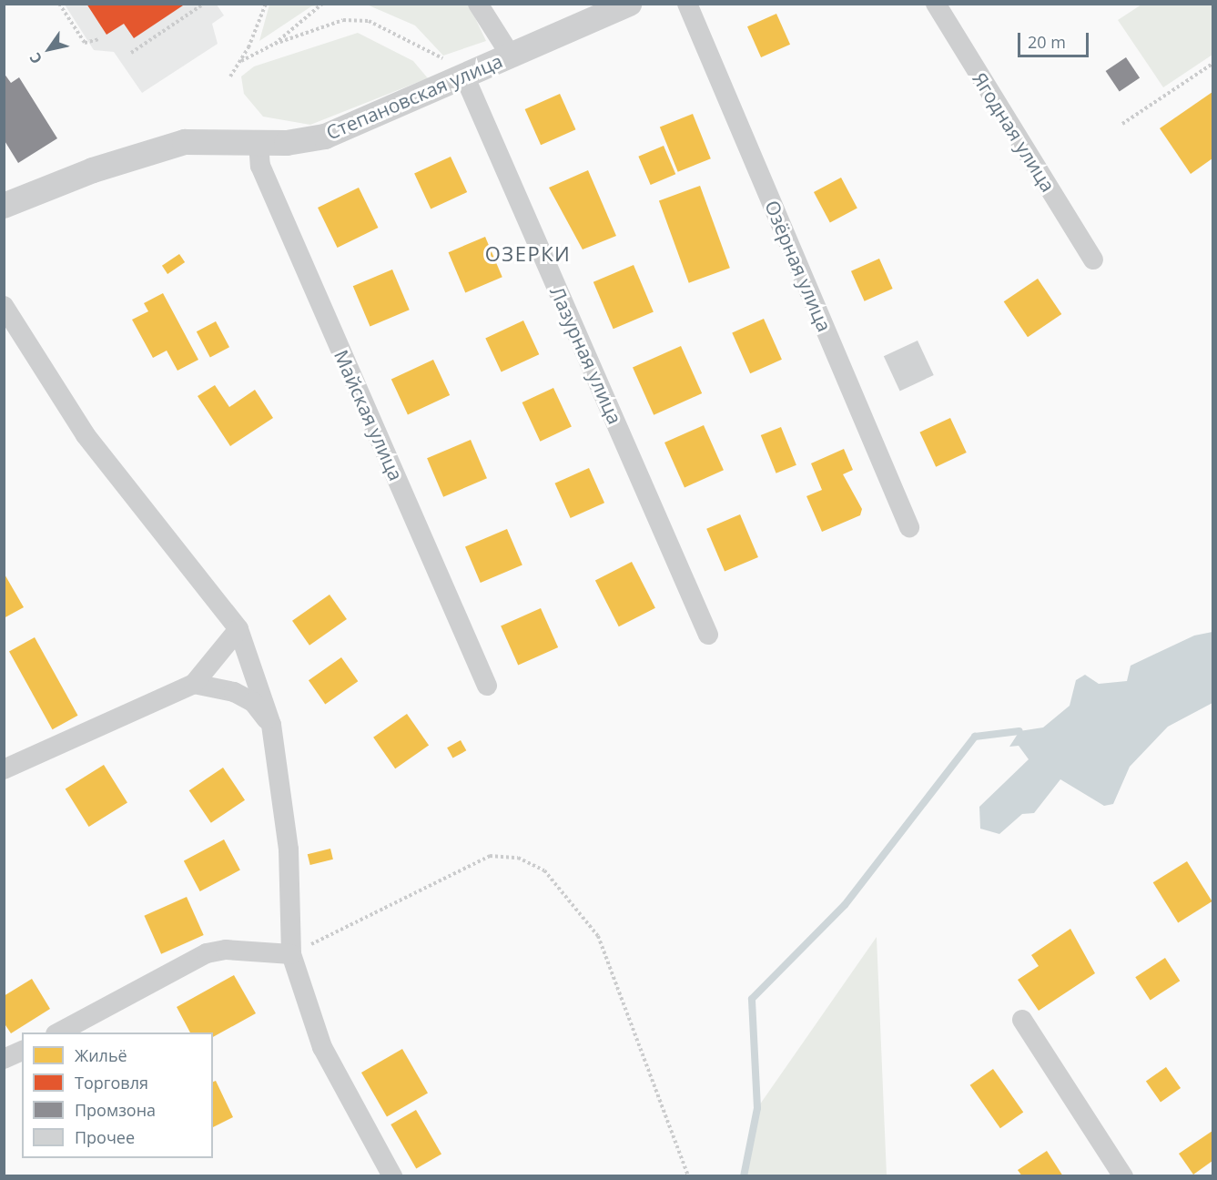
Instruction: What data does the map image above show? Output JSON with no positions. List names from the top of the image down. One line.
{"streets":{"street":["Степановская улица","Ягодная улица","Озёрная улица","Лазурная улица","Майская улица"]},"crossings":[["Степановская улица","Лазурная улица"],["Степановская улица","Майская улица"]],"districts":["ОЗЕРКИ"],"legend":["Жильё","Торговля","Промзона","Прочее"],"scale_bar":"20 m","north":"bottom left"}
